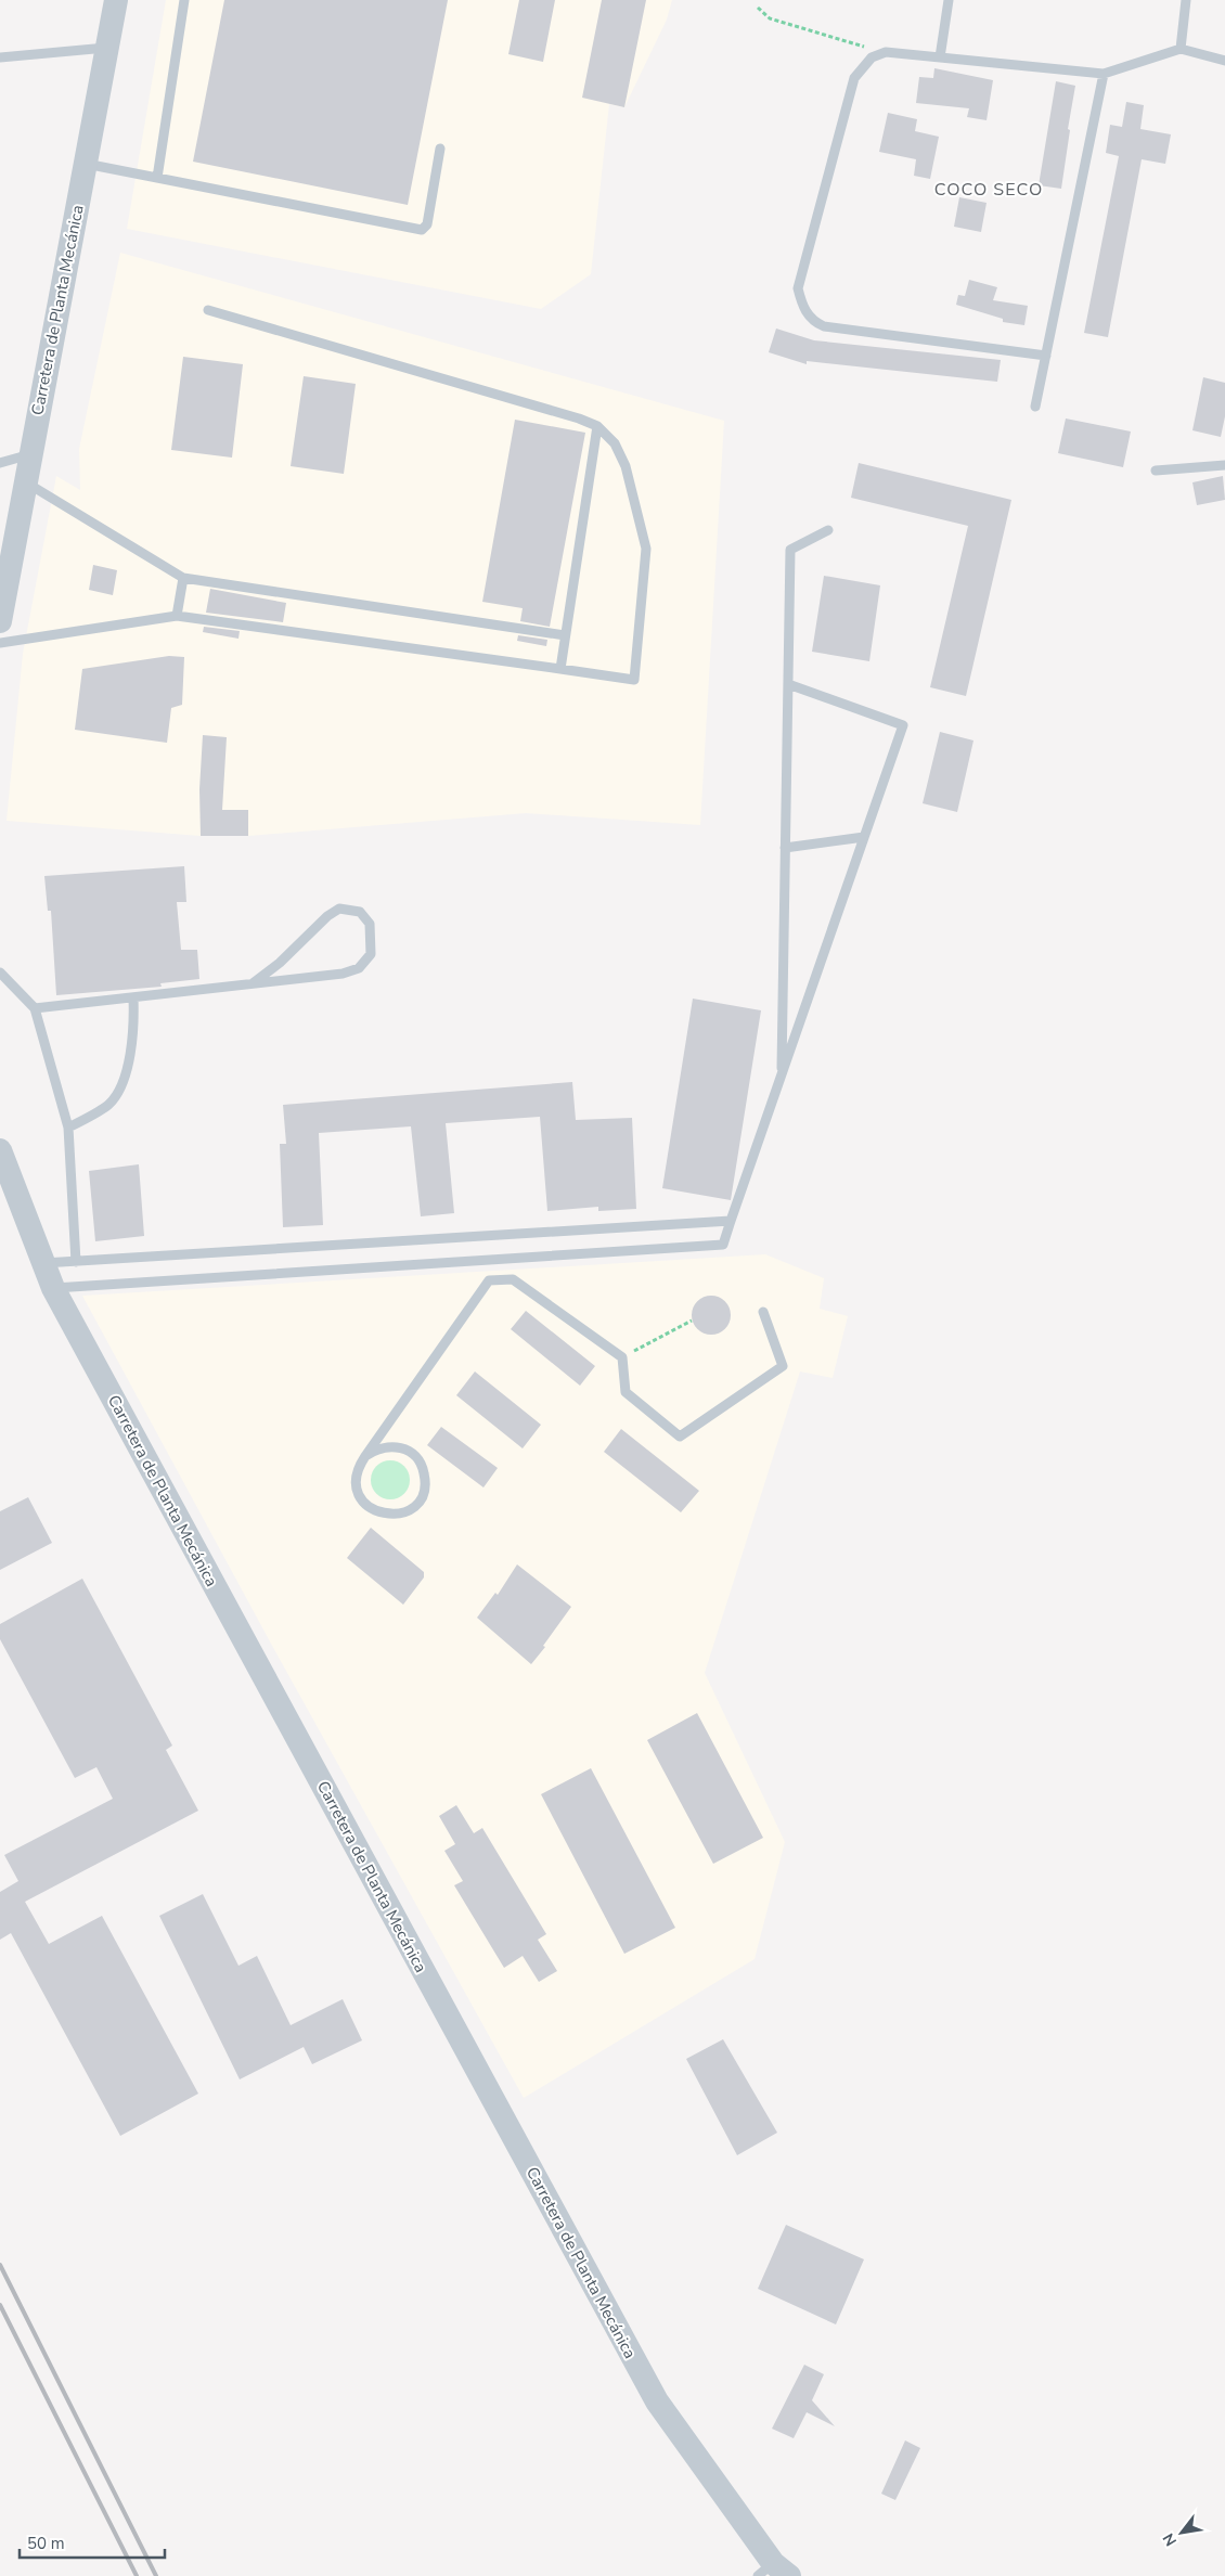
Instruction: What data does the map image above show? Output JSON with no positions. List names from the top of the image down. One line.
{"streets":{"street":["Carretera de Planta Mecánica"]},"districts":["COCO SECO"],"scale_bar":"50 m","north":"bottom left"}
